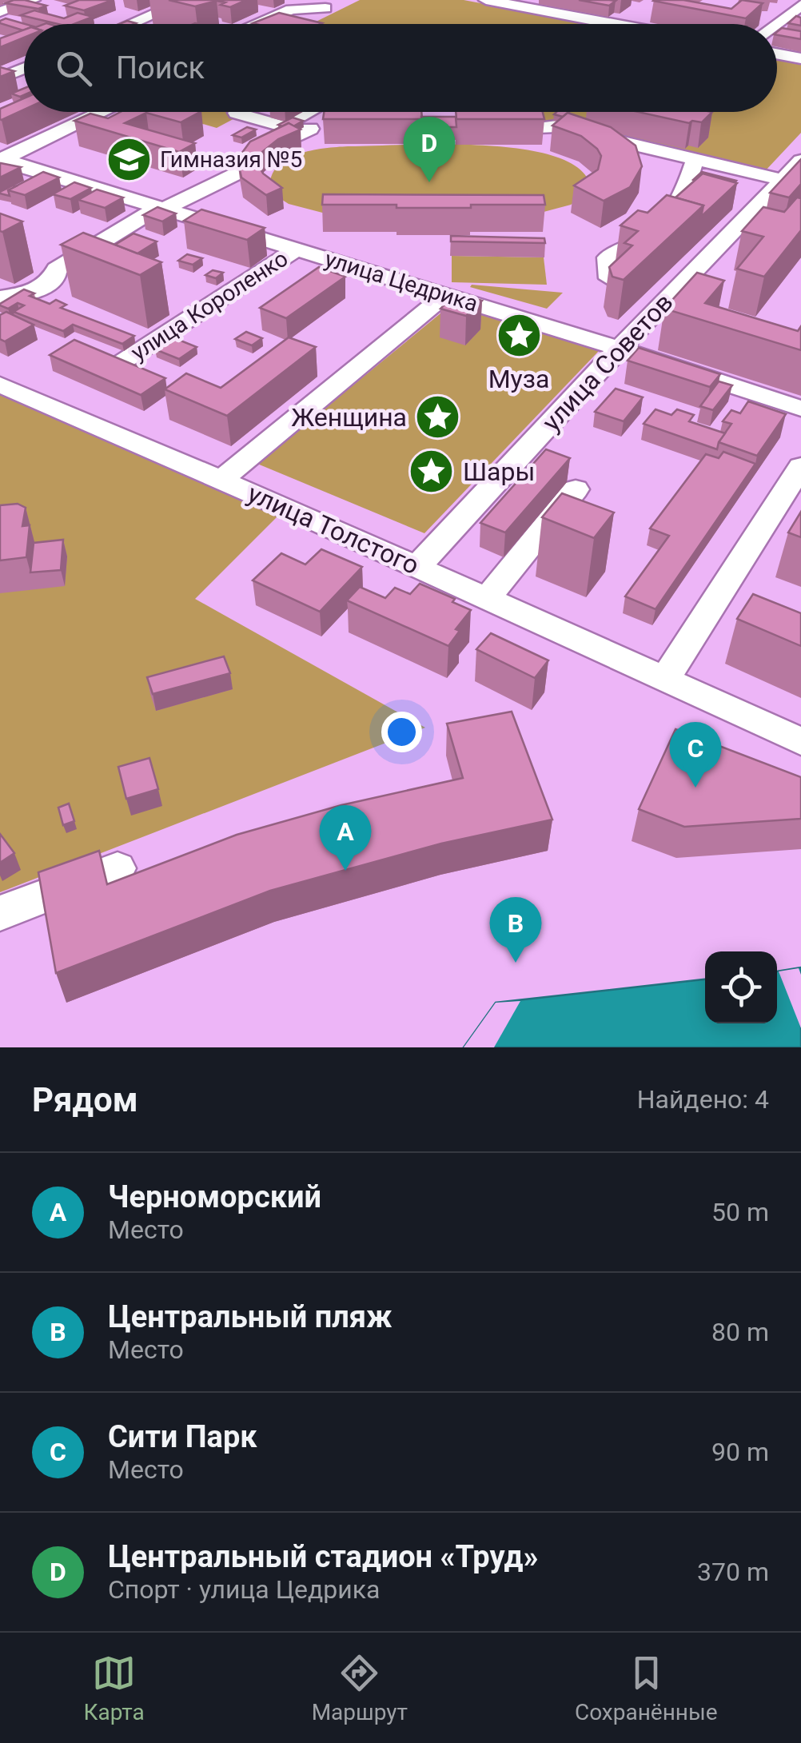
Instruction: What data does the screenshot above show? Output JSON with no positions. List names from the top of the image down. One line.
{"streets":{"street":["улица Цедрика","улица Короленко","улица Советов","улица Толстого"]},"crossings":[["улица Цедрика","улица Короленко"],["улица Цедрика","улица Советов"],["улица Советов","улица Толстого"]],"places":{"school or university":["Гимназия №5"],"place":["Муза","Женщина","Шары"]},"page":{"search":"Поиск","pins":["D","C","A","B"],"heading":["Рядом","Найдено: 4"],"list":[{"mark":"A","name":"Черноморский","note":"Место","value":"50 m"},{"mark":"B","name":"Центральный пляж","note":"Место","value":"80 m"},{"mark":"C","name":"Сити Парк","note":"Место","value":"90 m"},{"mark":"D","name":"Центральный стадион «Труд»","note":"Спорт · улица Цедрика","value":"370 m"}],"nav":["Карта","Маршрут","Сохранённые"]}}
